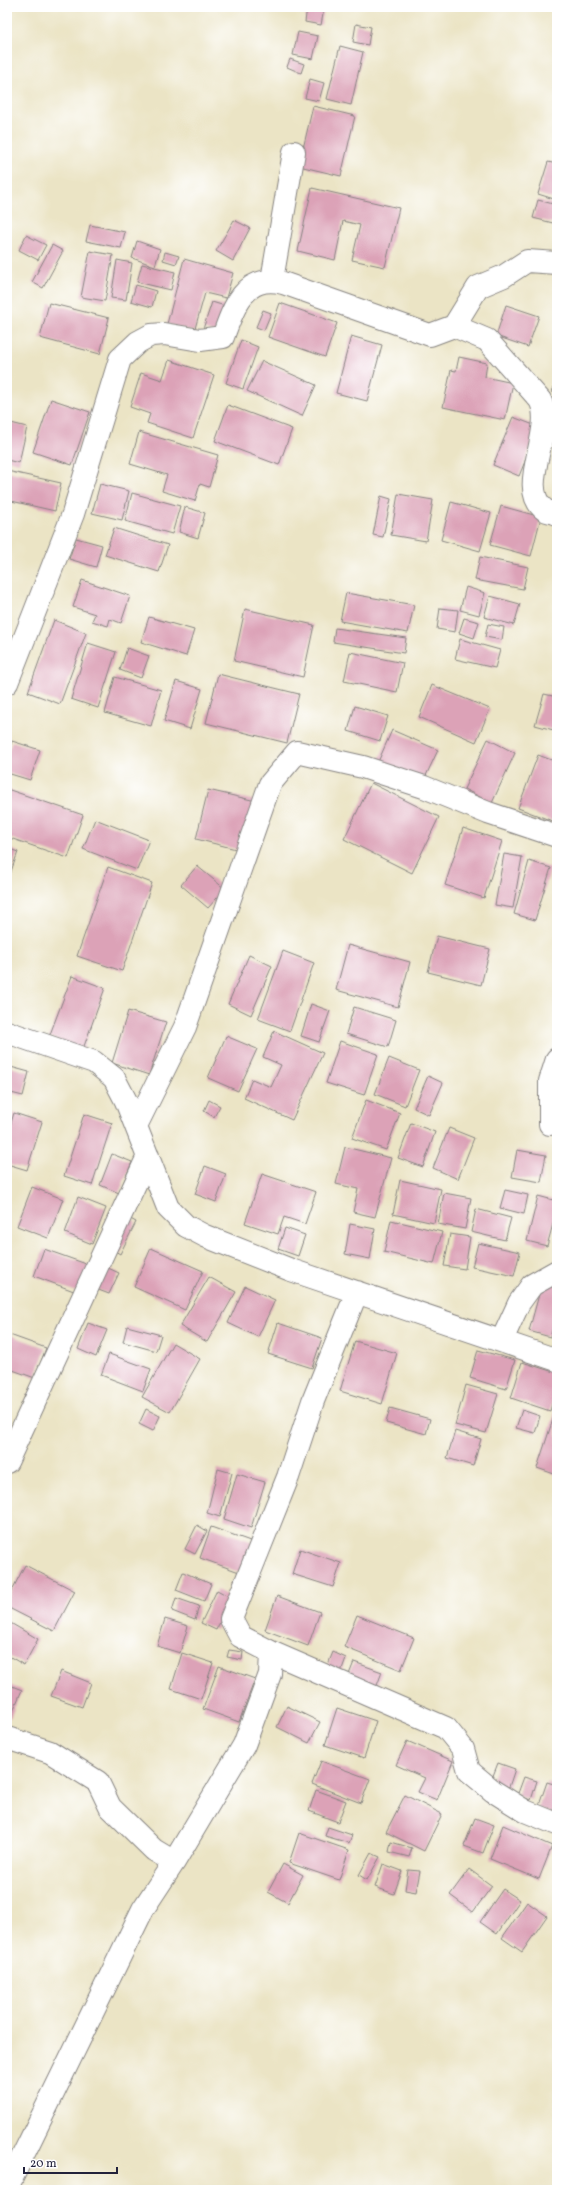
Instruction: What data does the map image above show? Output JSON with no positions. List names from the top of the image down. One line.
{"scale_bar":"20 m"}
